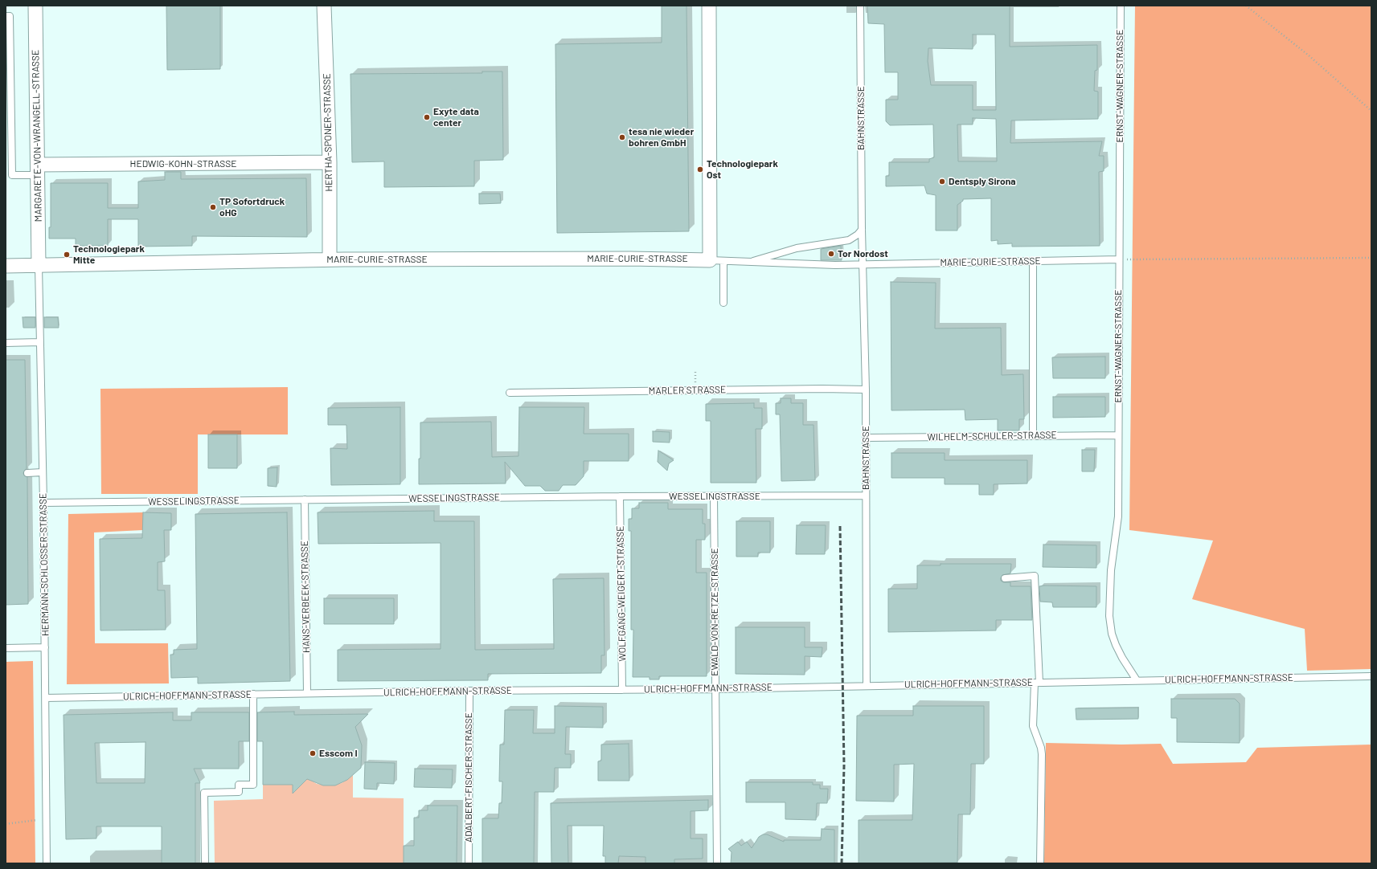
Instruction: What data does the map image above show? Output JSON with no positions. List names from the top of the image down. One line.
{"streets":{"street":["HERTHA-SPONER-STRASSE","MARGARETE-VON-WRANGELL-STRASSE","HEDWIG-KOHN-STRASSE","MARIE-CURIE-STRASSE"],"lane":["ERNST-WAGNER-STRASSE","BAHNSTRASSE","MARLER STRASSE","WILHELM-SCHULER-STRASSE","WESSELINGSTRASSE","HERMANN-SCHLOSSER-STRASSE","WOLFGANG-WEIGERT-STRASSE","HANS-VERBEEK-STRASSE","EWALD-VON-RETZE-STRASSE","ULRICH-HOFFMANN-STRASSE","ADALBERT-FISCHER-STRASSE"]},"crossings":[["ERNST-WAGNER-STRASSE","MARIE-CURIE-STRASSE"],["ERNST-WAGNER-STRASSE","WILHELM-SCHULER-STRASSE"],["ERNST-WAGNER-STRASSE","ULRICH-HOFFMANN-STRASSE"],["BAHNSTRASSE","MARIE-CURIE-STRASSE"],["BAHNSTRASSE","MARLER STRASSE"],["BAHNSTRASSE","WILHELM-SCHULER-STRASSE"],["BAHNSTRASSE","WESSELINGSTRASSE"],["BAHNSTRASSE","ULRICH-HOFFMANN-STRASSE"],["HERTHA-SPONER-STRASSE","HEDWIG-KOHN-STRASSE"],["HERTHA-SPONER-STRASSE","MARIE-CURIE-STRASSE"],["MARGARETE-VON-WRANGELL-STRASSE","HEDWIG-KOHN-STRASSE"],["MARGARETE-VON-WRANGELL-STRASSE","MARIE-CURIE-STRASSE"],["MARGARETE-VON-WRANGELL-STRASSE","HERMANN-SCHLOSSER-STRASSE"],["MARIE-CURIE-STRASSE","HERMANN-SCHLOSSER-STRASSE"],["WESSELINGSTRASSE","HERMANN-SCHLOSSER-STRASSE"],["WESSELINGSTRASSE","WOLFGANG-WEIGERT-STRASSE"],["WESSELINGSTRASSE","HANS-VERBEEK-STRASSE"],["WESSELINGSTRASSE","EWALD-VON-RETZE-STRASSE"],["HERMANN-SCHLOSSER-STRASSE","ULRICH-HOFFMANN-STRASSE"],["WOLFGANG-WEIGERT-STRASSE","ULRICH-HOFFMANN-STRASSE"],["HANS-VERBEEK-STRASSE","ULRICH-HOFFMANN-STRASSE"],["EWALD-VON-RETZE-STRASSE","ULRICH-HOFFMANN-STRASSE"],["ULRICH-HOFFMANN-STRASSE","ADALBERT-FISCHER-STRASSE"]],"places":["Exyte data center","tesa nie wieder bohren GmbH","Technologiepark Ost","Dentsply Sirona","TP Sofortdruck oHG","Tor Nordost","Technologiepark Mitte","Esscom I"]}
